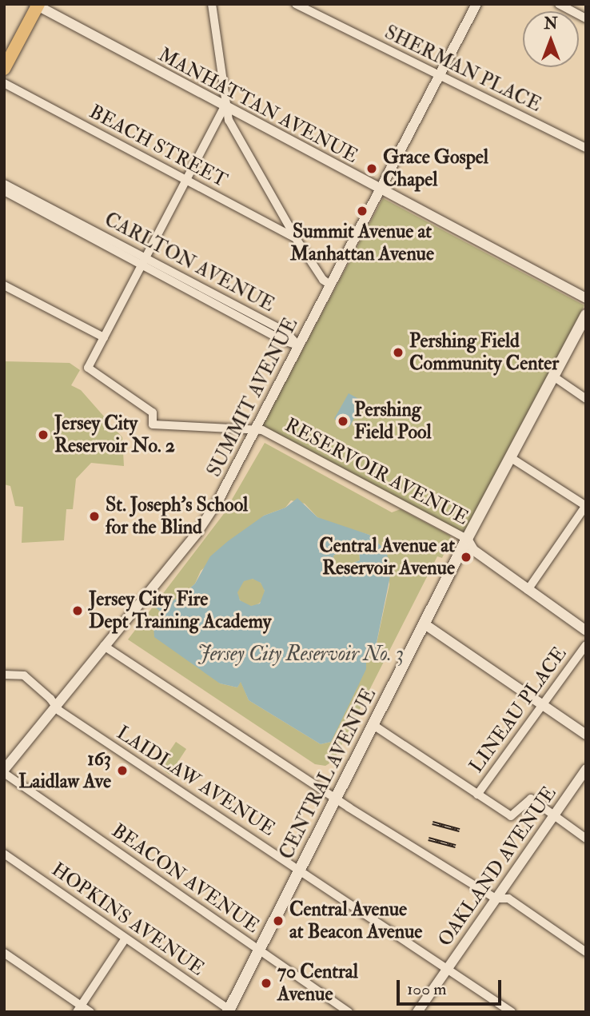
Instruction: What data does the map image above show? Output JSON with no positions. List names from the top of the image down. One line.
{"streets":{"main road":["CENTRAL AVENUE"],"street":["SHERMAN PLACE","MANHATTAN AVENUE","BEACH STREET","CARLTON AVENUE","SUMMIT AVENUE","RESERVOIR AVENUE","LINEAU PLACE","LAIDLAW AVENUE","OAKLAND AVENUE","BEACON AVENUE","HOPKINS AVENUE"]},"crossings":[["SHERMAN PLACE","SUMMIT AVENUE"],["MANHATTAN AVENUE","SUMMIT AVENUE"],["CARLTON AVENUE","SUMMIT AVENUE"],["SUMMIT AVENUE","RESERVOIR AVENUE"],["SUMMIT AVENUE","LAIDLAW AVENUE"],["SUMMIT AVENUE","BEACON AVENUE"],["RESERVOIR AVENUE","CENTRAL AVENUE"],["CENTRAL AVENUE","LAIDLAW AVENUE"],["CENTRAL AVENUE","BEACON AVENUE"],["CENTRAL AVENUE","HOPKINS AVENUE"],["LAIDLAW AVENUE","OAKLAND AVENUE"]],"water":["Jersey City Reservoir No. 3"],"places":["Grace Gospel Chapel","Summit Avenue at Manhattan Avenue","Pershing Field Community Center","Pershing Field Pool","Jersey City Reservoir No. 2","St. Joseph's School for the Blind","Central Avenue at Reservoir Avenue","Jersey City Fire Dept Training Academy","163 Laidlaw Ave","Central Avenue at Beacon Avenue","70 Central Avenue"],"scale_bar":"100 m","north":"top"}
